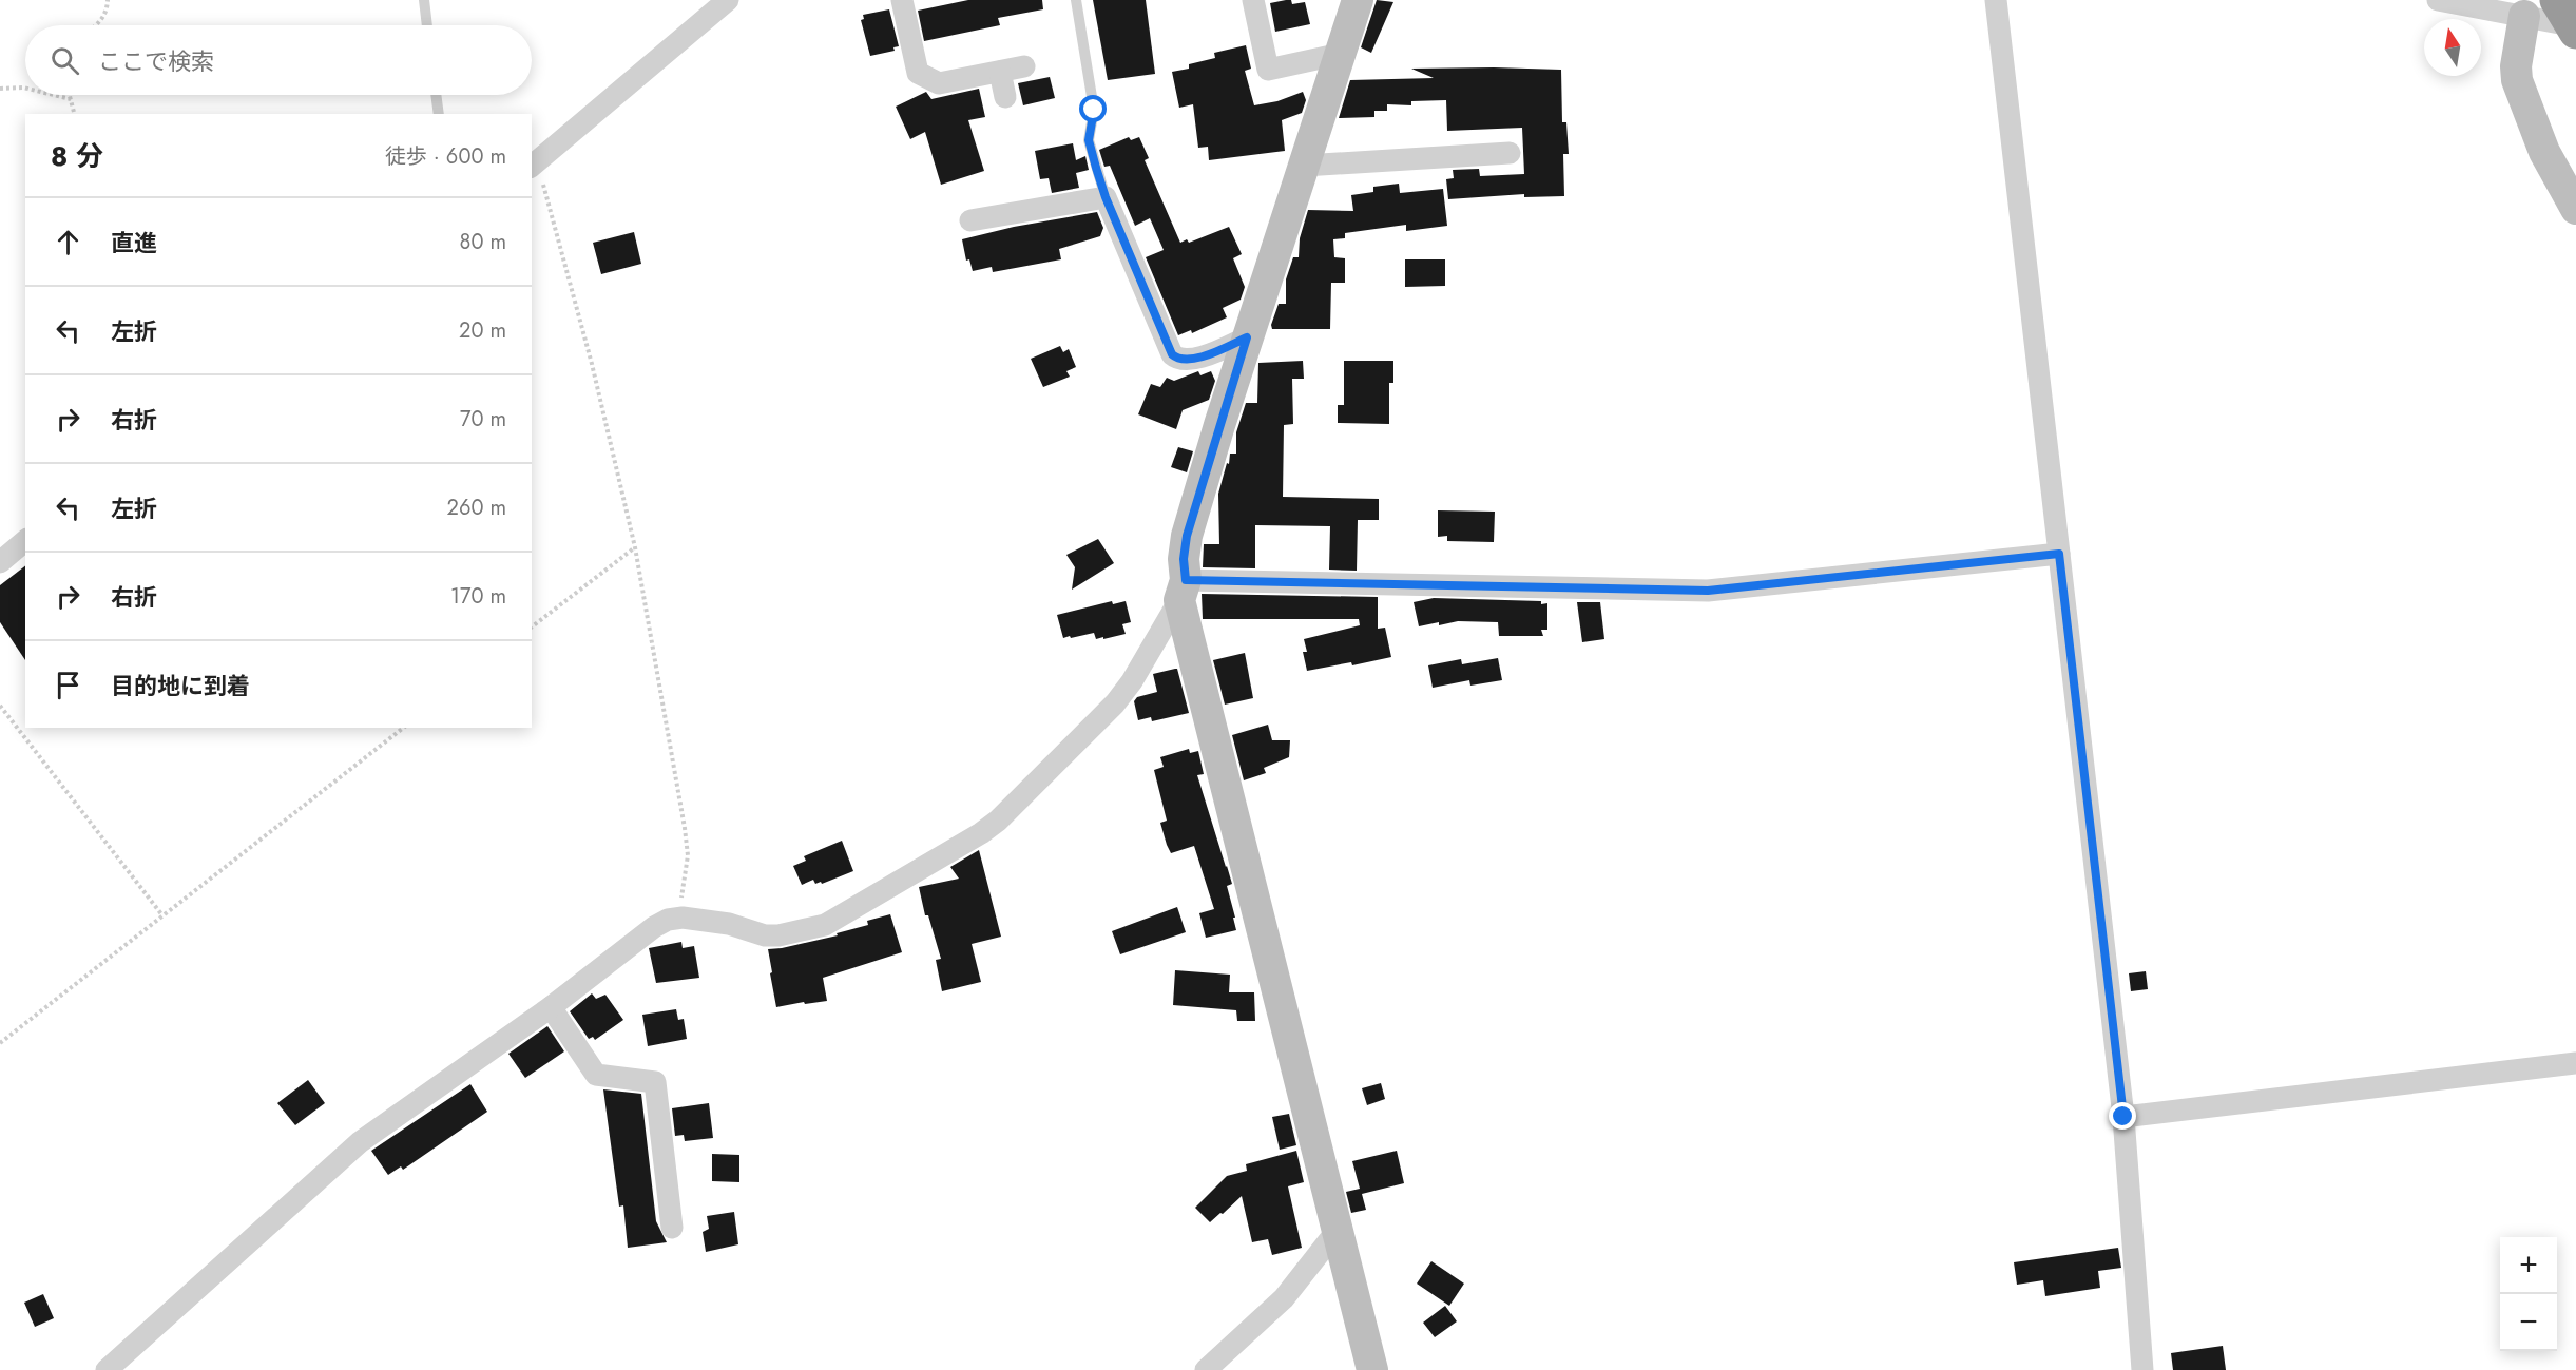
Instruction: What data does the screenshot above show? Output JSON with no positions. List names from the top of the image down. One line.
{"north":"top","page":{"search":"ここで検索","heading":["8 分","徒歩 · 600 m"],"list":[["直進","80 m"],["左折","20 m"],["右折","70 m"],["左折","260 m"],["右折","170 m"],"目的地に到着"],"map_buttons":["+","−"]}}
